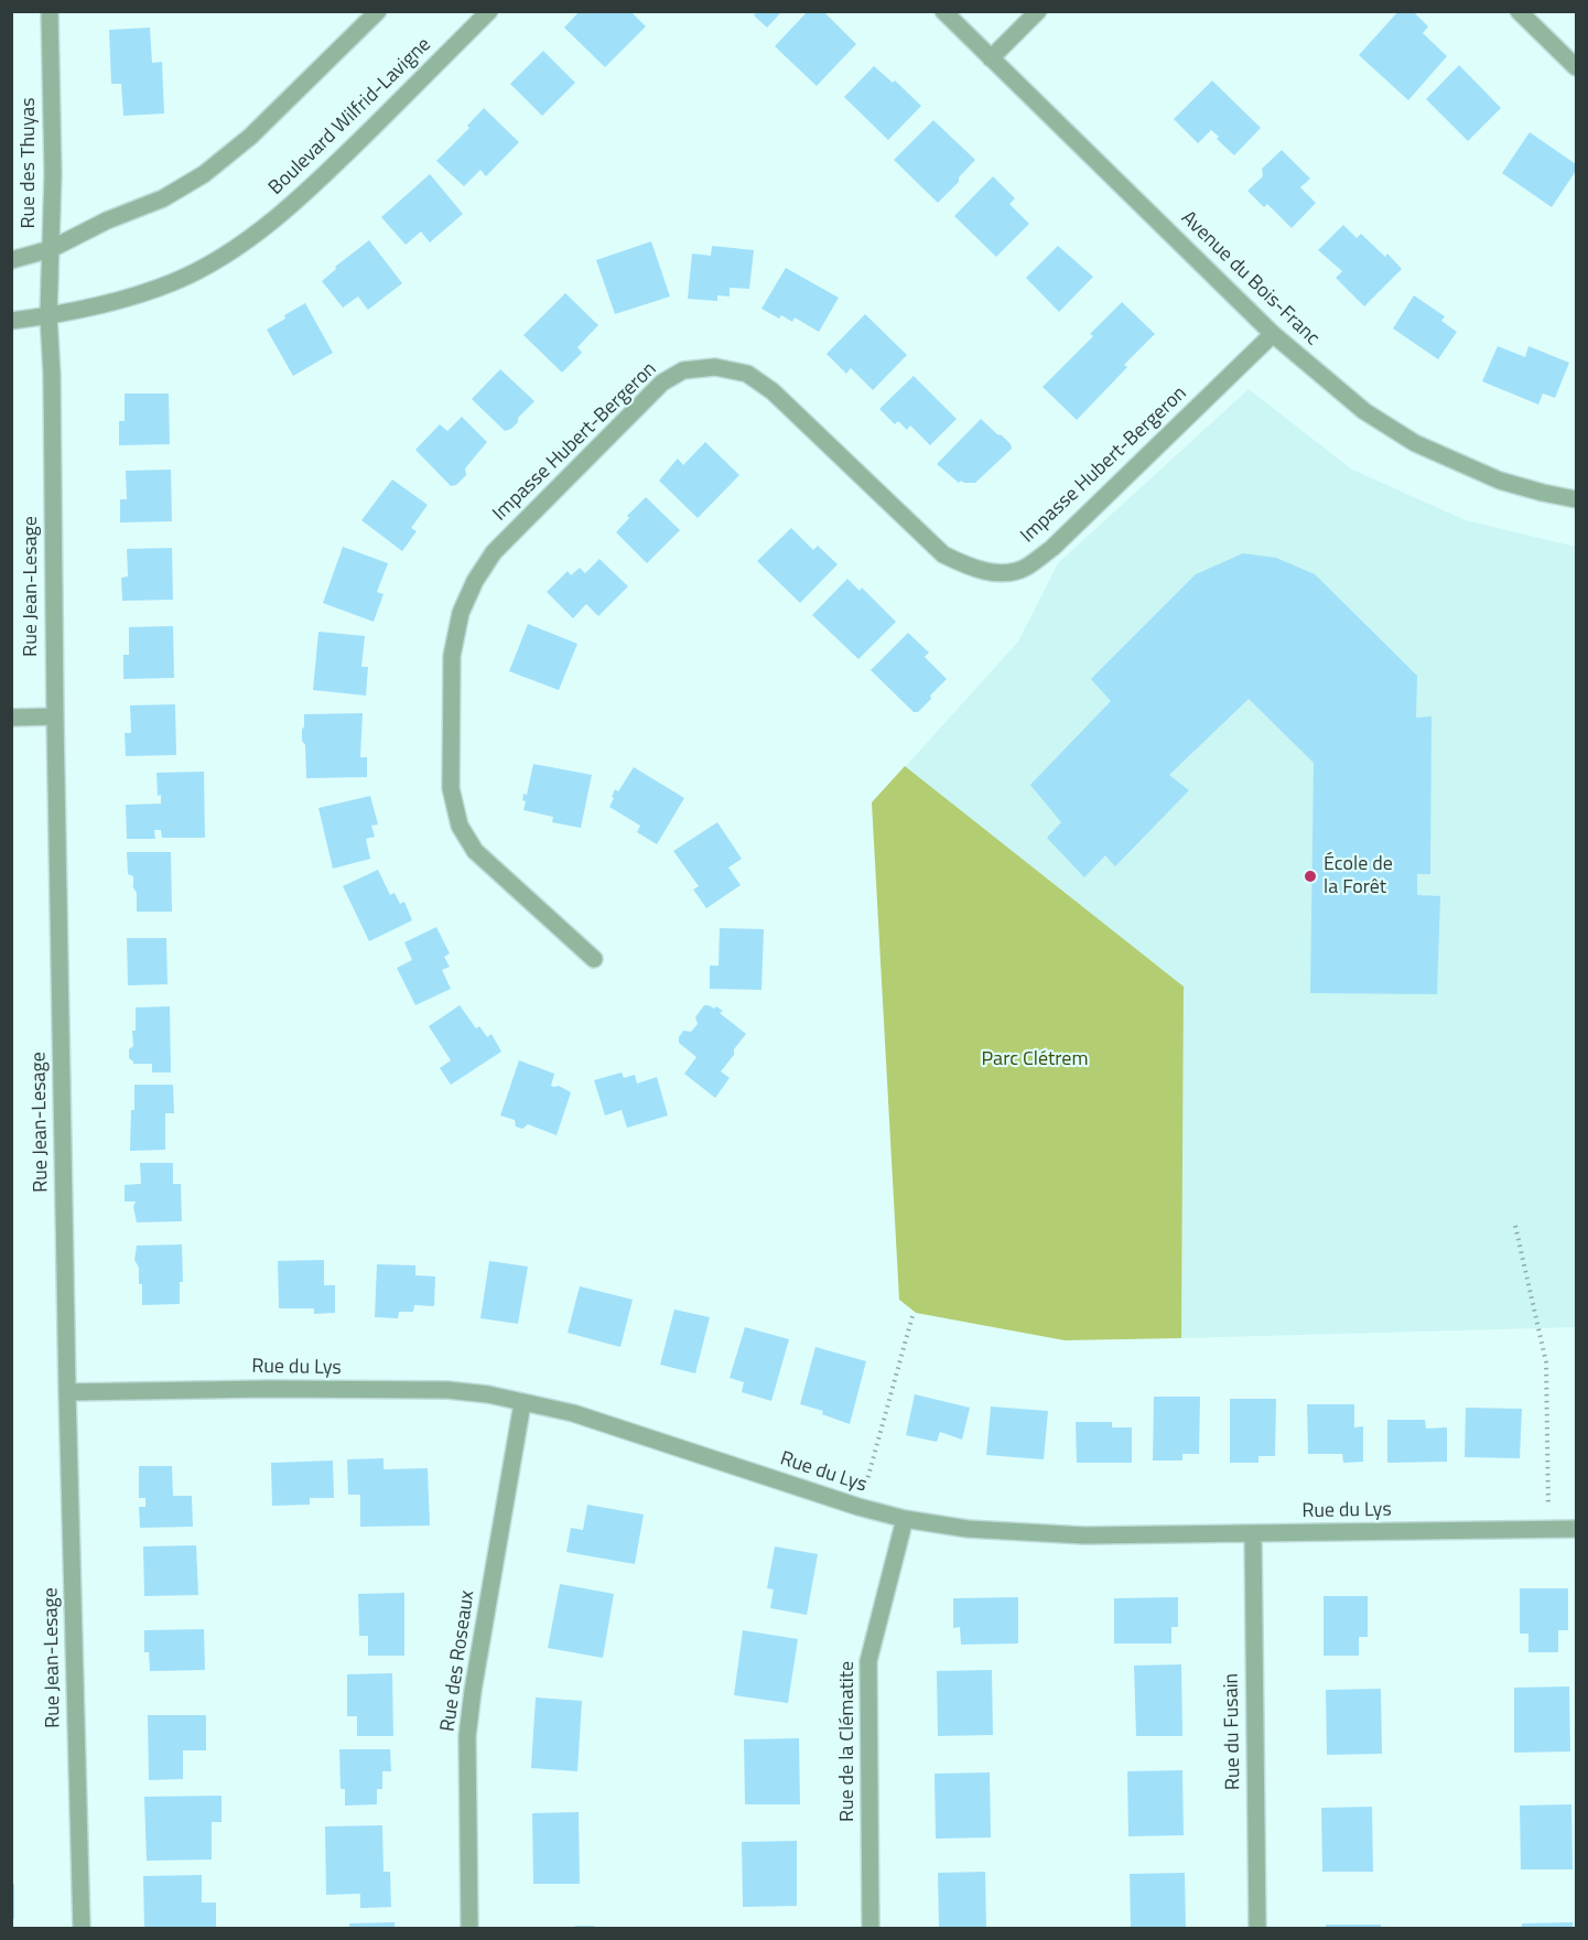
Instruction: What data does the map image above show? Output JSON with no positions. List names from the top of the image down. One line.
{"streets":{"street":["Boulevard Wilfrid-Lavigne","Rue des Thuyas","Avenue du Bois-Franc","Impasse Hubert-Bergeron","Rue Jean-Lesage","Rue du Lys","Rue des Roseaux","Rue du Fusain","Rue de la Clématite"]},"crossings":[["Boulevard Wilfrid-Lavigne","Rue des Thuyas"],["Boulevard Wilfrid-Lavigne","Rue Jean-Lesage"],["Rue des Thuyas","Rue Jean-Lesage"],["Avenue du Bois-Franc","Impasse Hubert-Bergeron"],["Rue Jean-Lesage","Rue du Lys"],["Rue du Lys","Rue des Roseaux"],["Rue du Lys","Rue du Fusain"],["Rue du Lys","Rue de la Clématite"]],"parks":["Parc Clétrem"],"places":["École de la Forêt"]}
